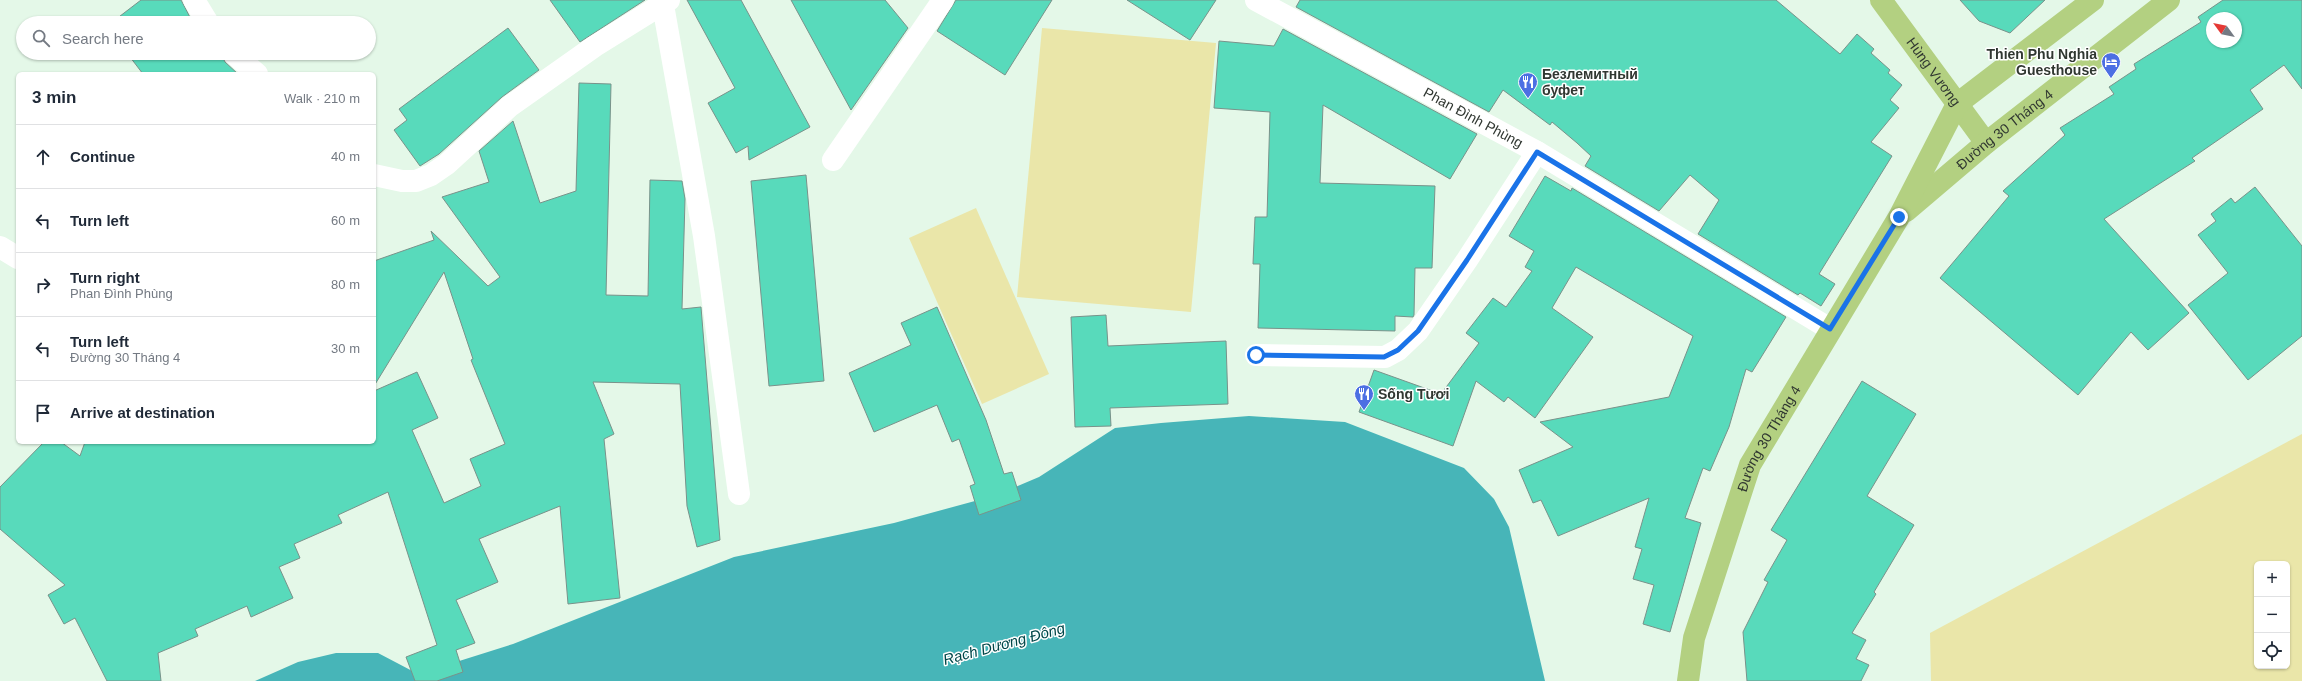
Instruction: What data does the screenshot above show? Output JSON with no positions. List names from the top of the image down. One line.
{"streets":{"main road":["Hùng Vương","Đường 30 Tháng 4"],"street":["Phan Đình Phùng"]},"crossings":[["Hùng Vương","Đường 30 Tháng 4"],["Phan Đình Phùng","Đường 30 Tháng 4"]],"water":["Rạch Dương Đông"],"places":{"hotel":["Thien Phu Nghia Guesthouse"],"restaurant":["Безлемитный буфет","Sống Tươi"]},"north":"top left","page":{"search":"Search here","heading":["3 min","Walk · 210 m"],"list":[["Continue","40 m"],["Turn left","60 m"],["Turn right","Phan Đình Phùng","80 m"],["Turn left","Đường 30 Tháng 4","30 m"],"Arrive at destination"],"map_buttons":["+","−"]}}
